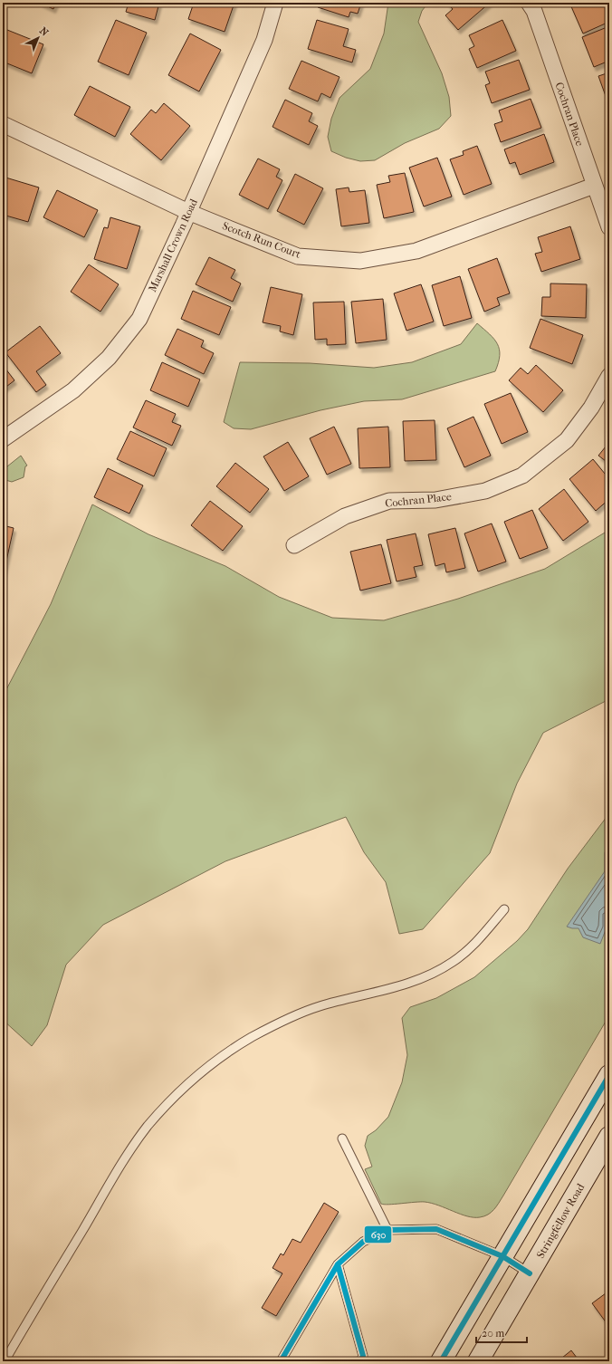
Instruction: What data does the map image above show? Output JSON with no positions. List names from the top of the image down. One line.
{"streets":{"main road":["Stringfellow Road"],"street":["Cochran Place","Scotch Run Court","Marshall Crown Road"]},"crossings":[["Cochran Place","Scotch Run Court"],["Scotch Run Court","Marshall Crown Road"]],"lines":["transit line 630"],"scale_bar":"20 m","north":"top right"}
